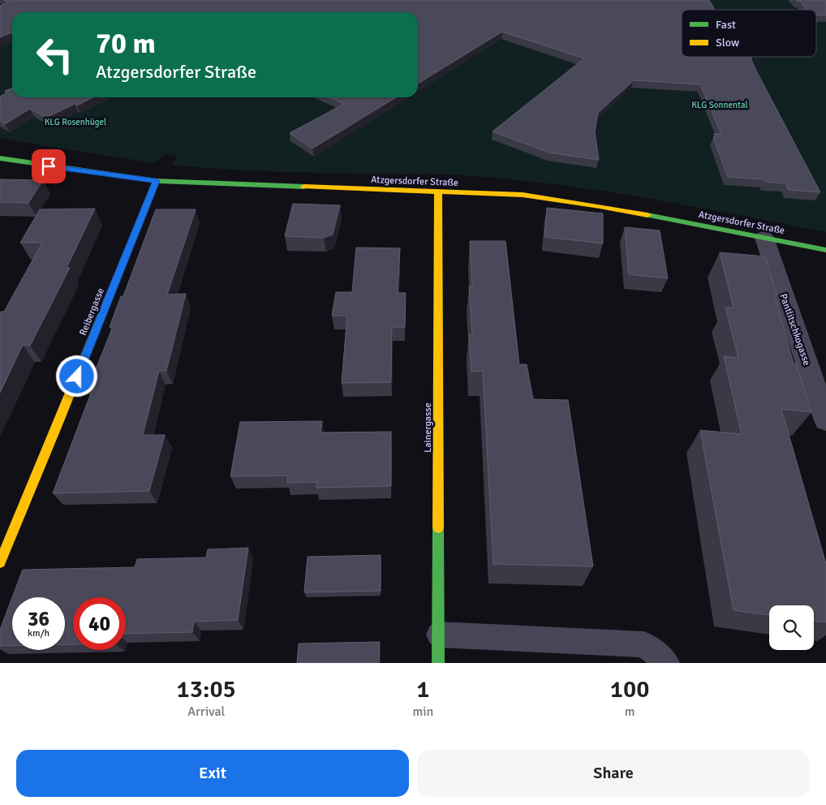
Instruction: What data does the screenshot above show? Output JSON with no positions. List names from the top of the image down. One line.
{"streets":{"street":["Atzgersdorfer Straße","Reibergasse","Pantlitschkogasse","Lainergasse"]},"crossings":[["Atzgersdorfer Straße","Reibergasse"],["Atzgersdorfer Straße","Pantlitschkogasse"],["Atzgersdorfer Straße","Lainergasse"]],"parks":["KLG Sonnental","KLG Rosenhügel"],"legend":["Fast","Slow"],"page":{"turn":["70 m","Atzgersdorfer Straße"],"speed":"36 km/h","limit":"40","eta":["13:05","Arrival","1","min","100","m"],"buttons":["Exit","Share"]}}
